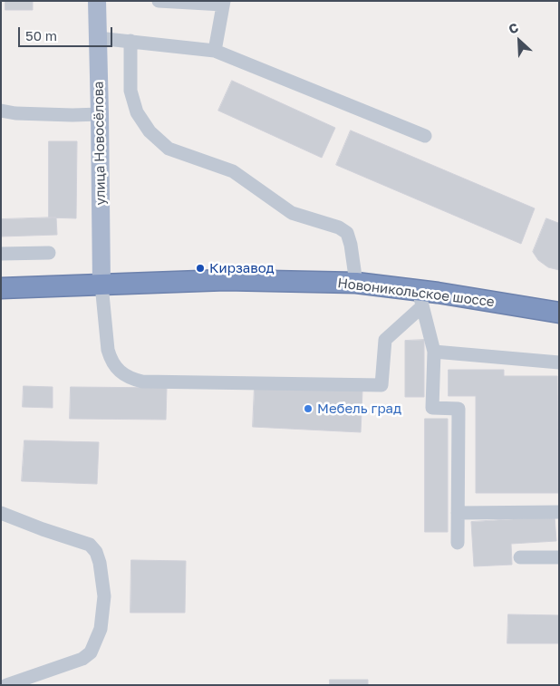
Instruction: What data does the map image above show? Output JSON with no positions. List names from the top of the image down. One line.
{"streets":{"highway":["Новоникольское шоссе"],"main road":["улица Новосёлова"]},"crossings":[["улица Новосёлова","Новоникольское шоссе"]],"places":["Кирзавод","Мебель град"],"scale_bar":"50 m","north":"top left"}
